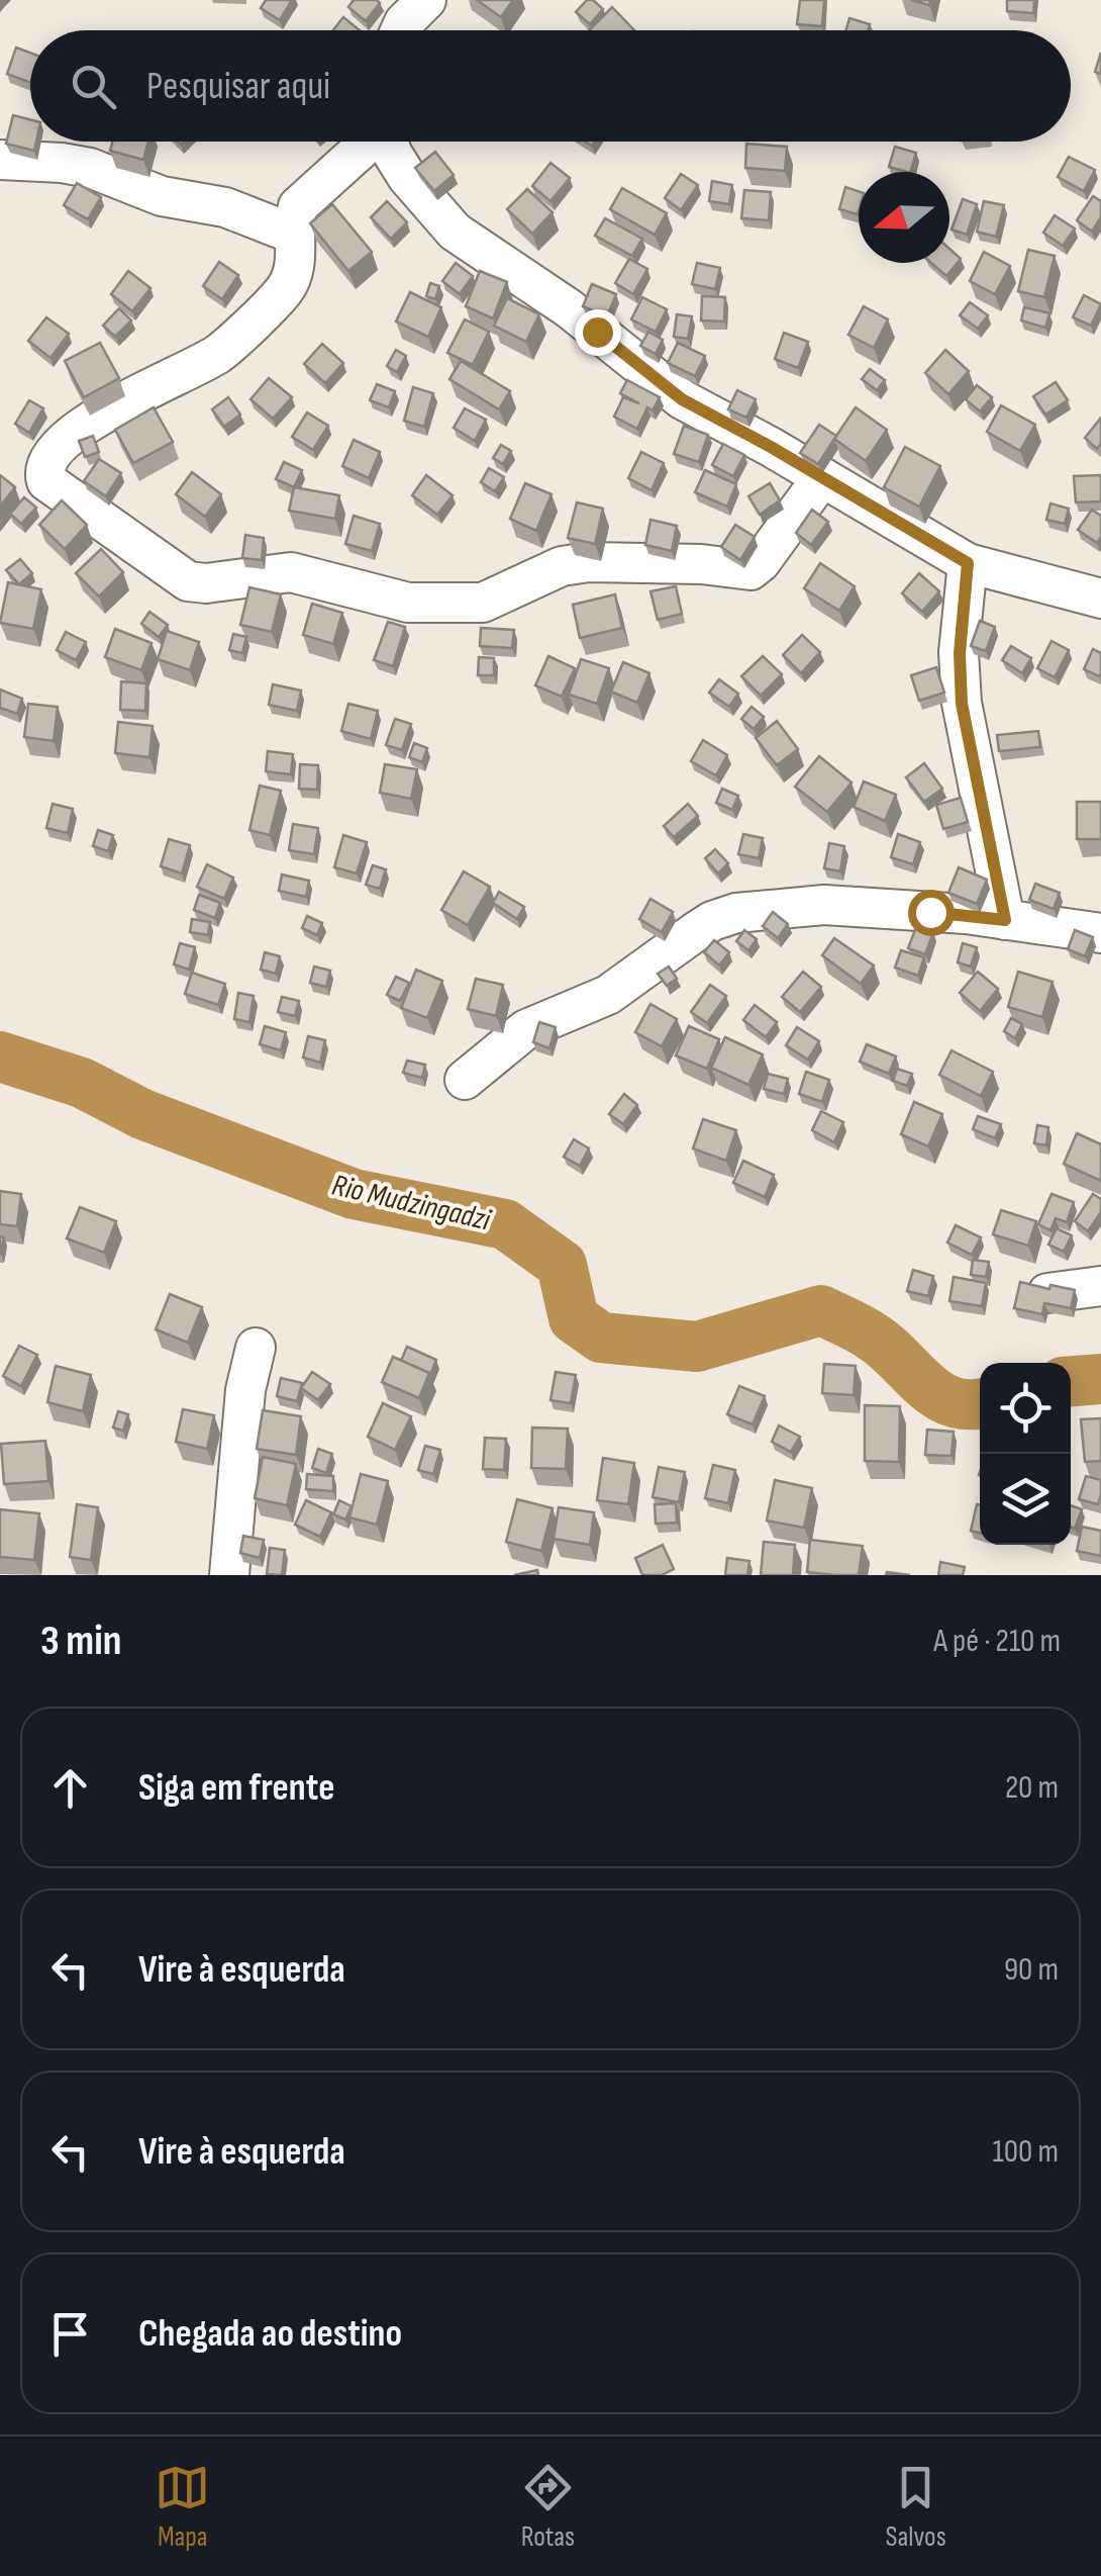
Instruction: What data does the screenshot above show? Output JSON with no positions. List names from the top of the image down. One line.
{"water":["Rio Mudzingadzi"],"north":"left","page":{"search":"Pesquisar aqui","heading":["3 min","A pé · 210 m"],"list":[["Siga em frente","20 m"],["Vire à esquerda","90 m"],["Vire à esquerda","100 m"],"Chegada ao destino"],"nav":["Mapa","Rotas","Salvos"]}}
